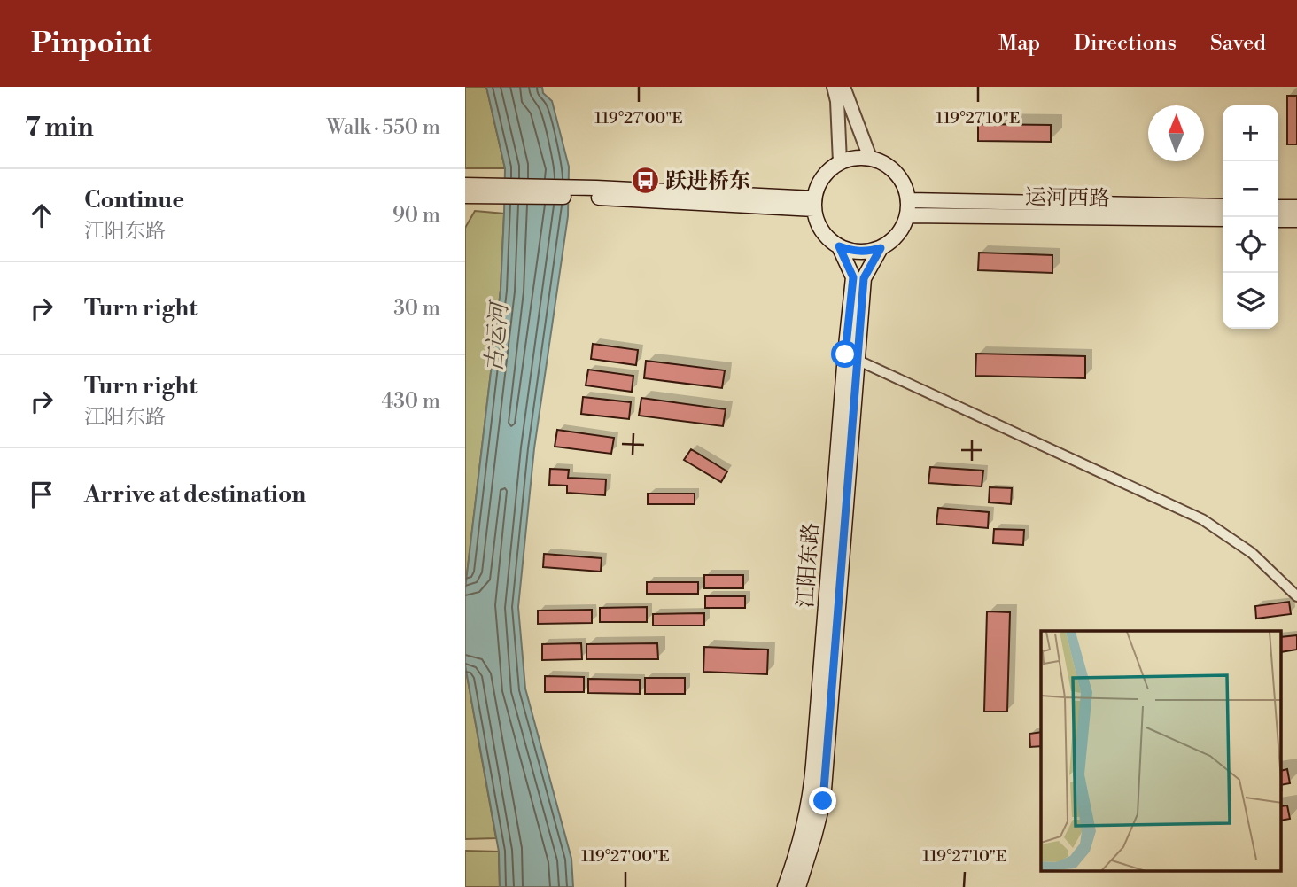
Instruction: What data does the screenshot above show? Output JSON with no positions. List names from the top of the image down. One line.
{"streets":{"main road":["运河西路","江阳东路"]},"crossings":[["运河西路","江阳东路"]],"water":["古运河"],"places":{"bus stop":["跃进桥东"]},"north":"top","page":{"header":"Pinpoint","nav":["Map","Directions","Saved"],"heading":["7 min","Walk · 550 m"],"map_buttons":["+","−"],"list":[["Continue","江阳东路","90 m"],["Turn right","30 m"],["Turn right","江阳东路","430 m"],"Arrive at destination"]},"coordinates":["119°27'00\"E","119°27'10\"E"]}
